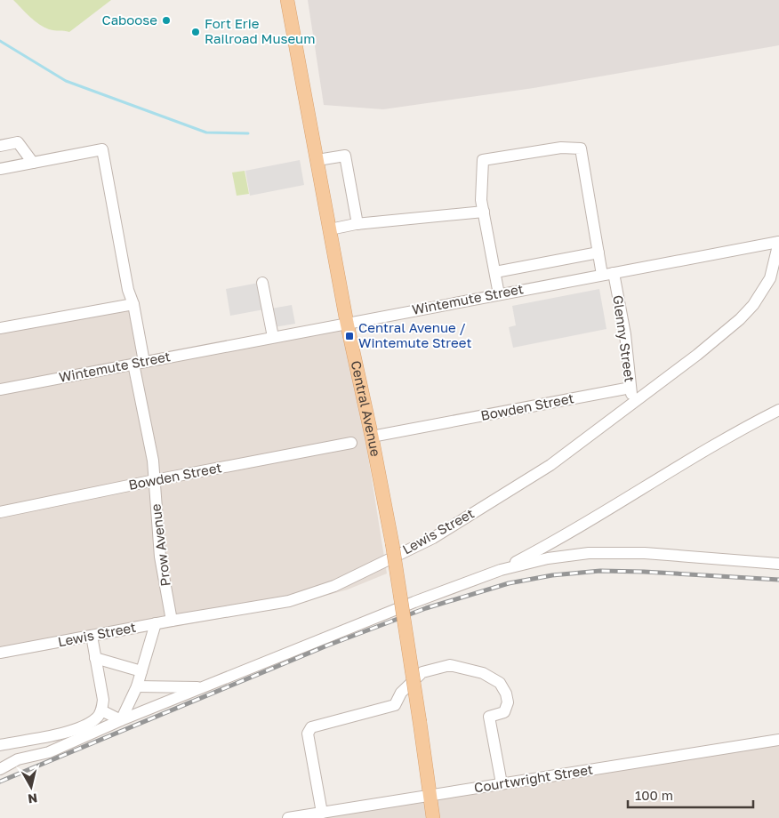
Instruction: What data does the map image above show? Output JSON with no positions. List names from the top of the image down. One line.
{"streets":{"main road":["Central Avenue"],"street":["Wintemute Street","Glenny Street","Bowden Street","Lewis Street","Prow Avenue","Courtwright Street"]},"crossings":[["Wintemute Street","Glenny Street"],["Wintemute Street","Central Avenue"],["Wintemute Street","Lewis Street"],["Wintemute Street","Prow Avenue"],["Glenny Street","Bowden Street"],["Glenny Street","Lewis Street"],["Bowden Street","Central Avenue"],["Bowden Street","Prow Avenue"],["Central Avenue","Courtwright Street"],["Lewis Street","Prow Avenue"]],"places":{"other":["Caboose","Fort Erie Railroad Museum"],"transit":["Central Avenue / Wintemute Street"]},"scale_bar":"100 m","north":"bottom"}
